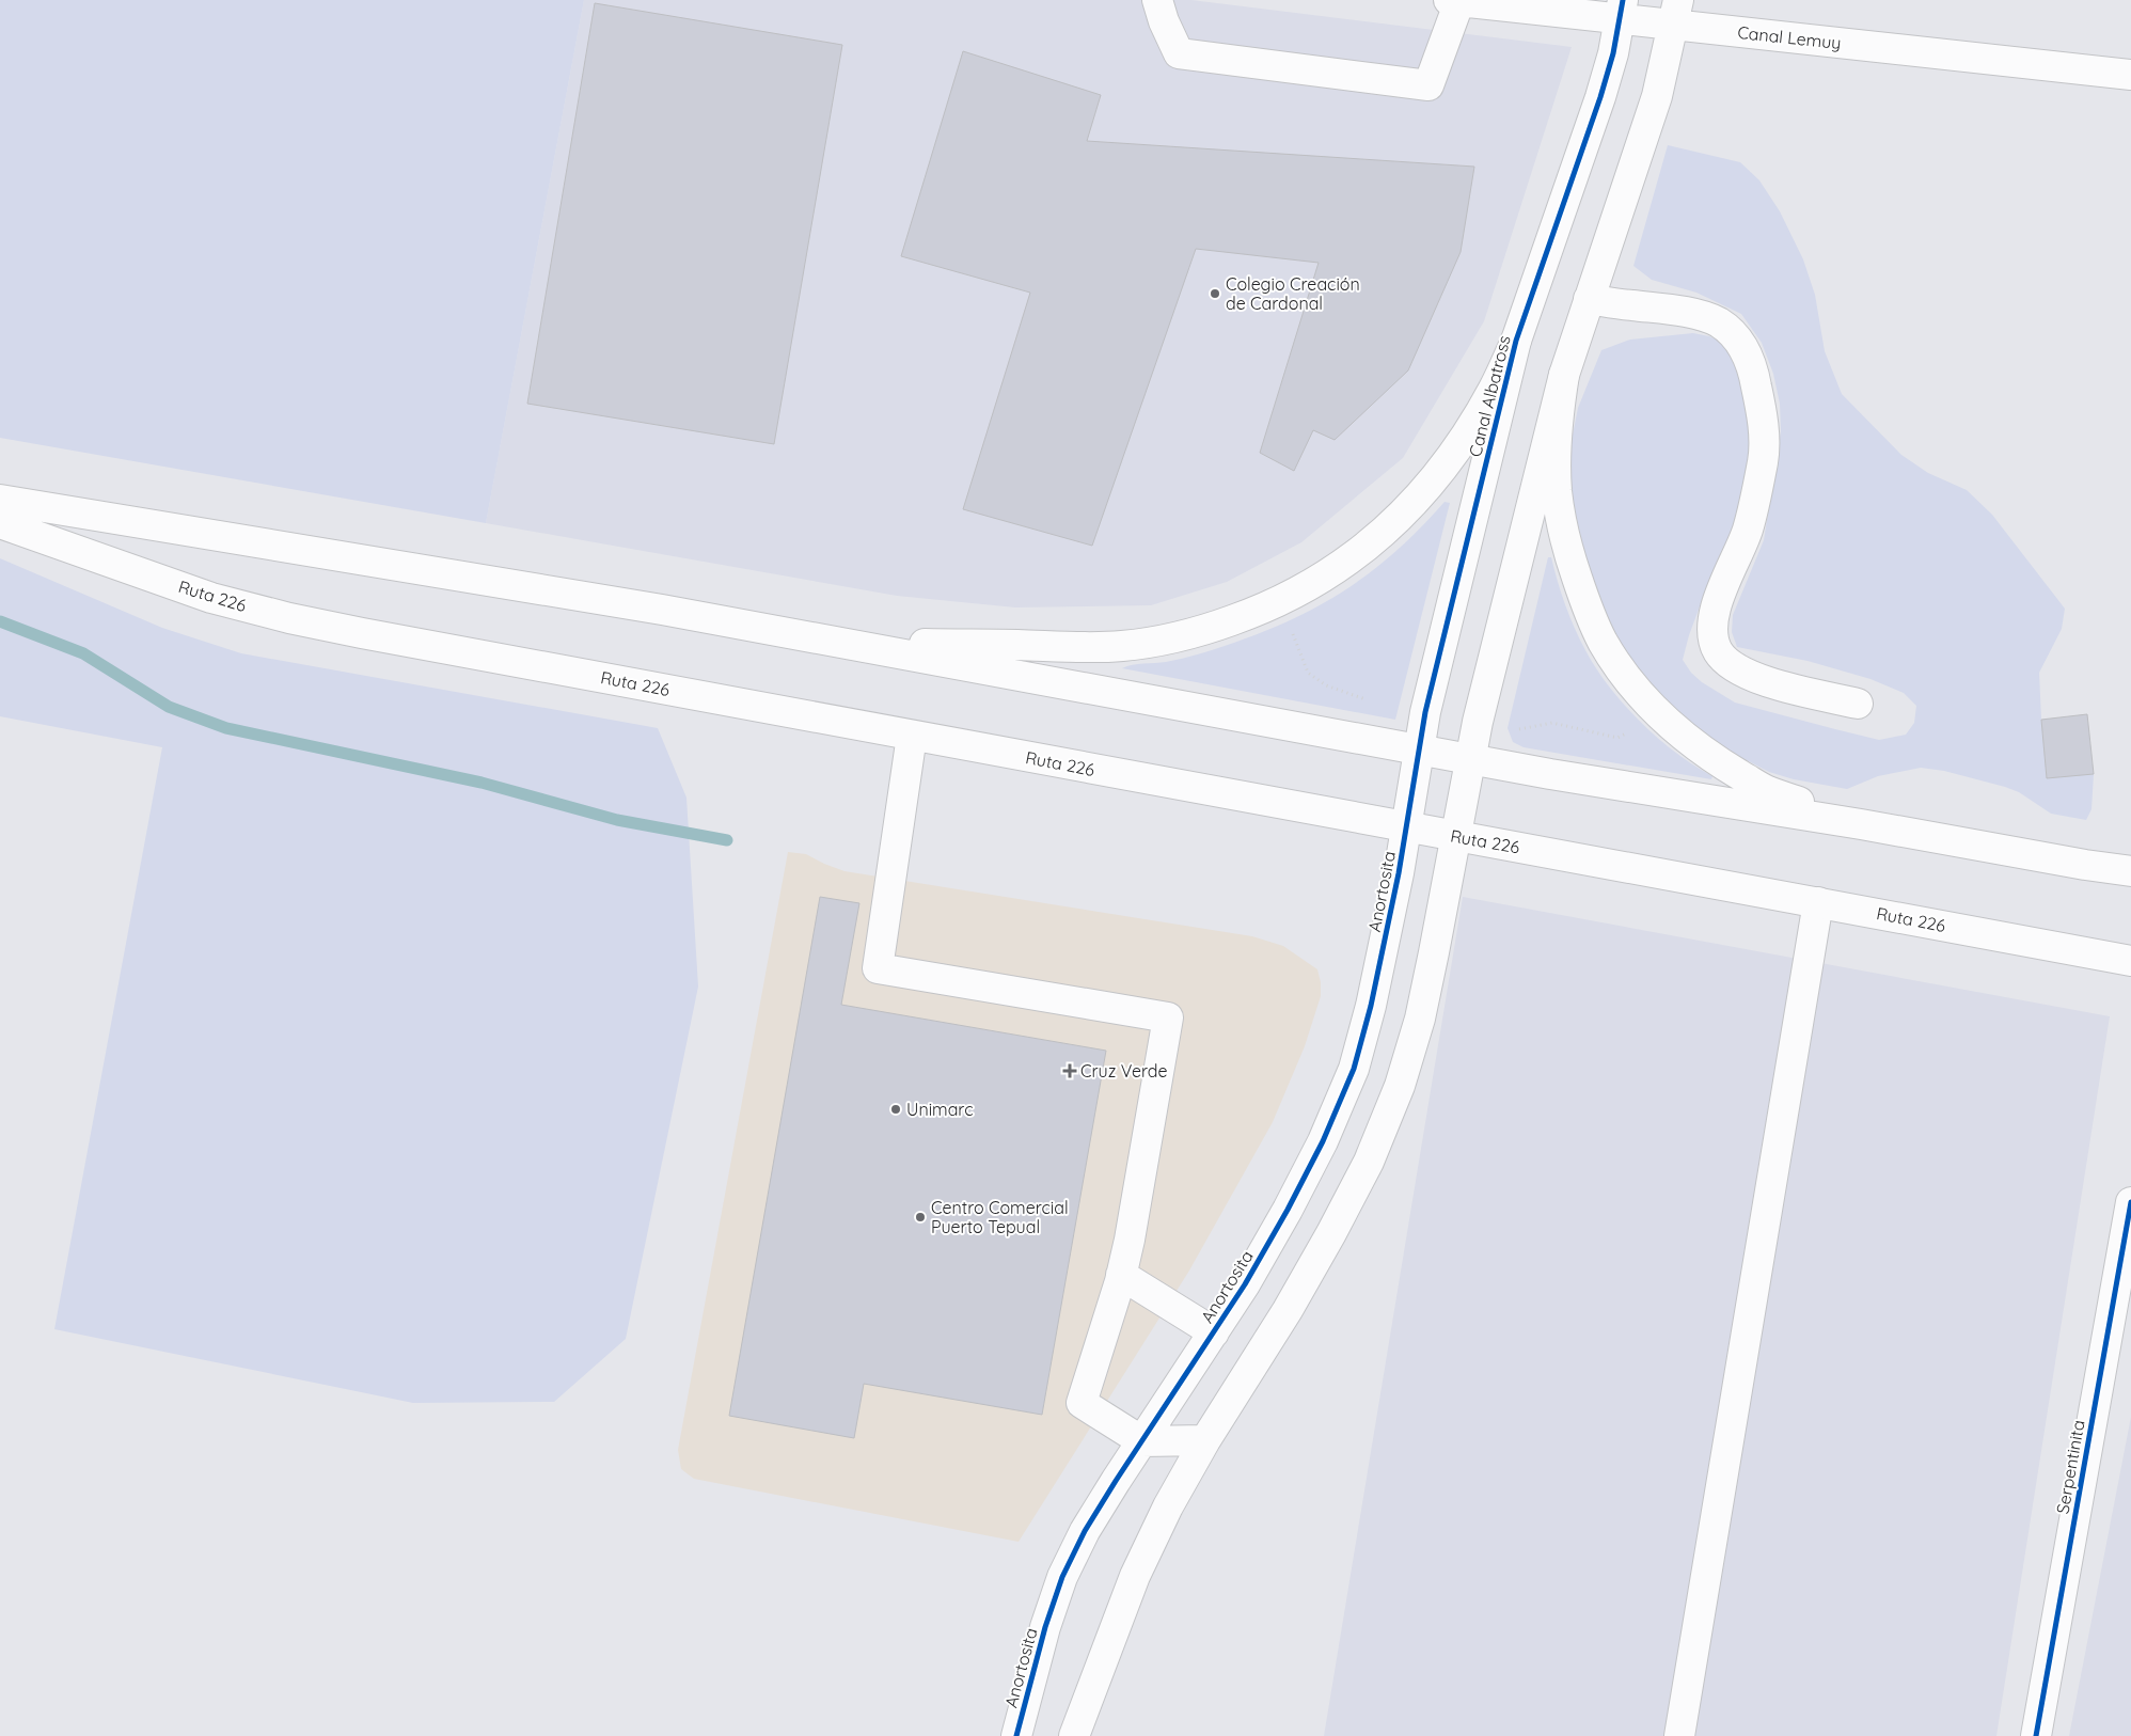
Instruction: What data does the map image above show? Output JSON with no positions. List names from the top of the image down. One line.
{"streets":{"main road":["Canal Lemuy","Canal Albatross","Ruta 226","Anortosita","Serpentinita"]},"crossings":[["Canal Lemuy","Canal Albatross"],["Canal Albatross","Anortosita"],["Ruta 226","Anortosita"]],"places":{"other":["Colegio Creación de Cardonal","Unimarc","Centro Comercial Puerto Tepual"],"health":["Cruz Verde"]}}
